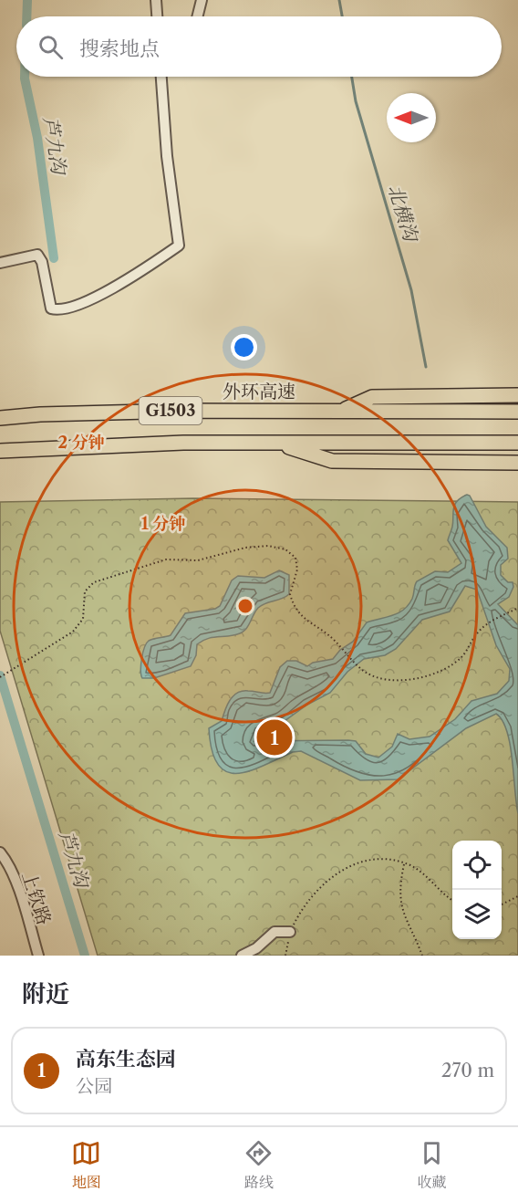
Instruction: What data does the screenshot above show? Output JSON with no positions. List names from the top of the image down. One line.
{"streets":{"highway":["外环高速","G1503"],"street":["上钦路"]},"water":["芦九沟","北横沟"],"north":"left","page":{"search":"搜索地点","pins":"1","heading":"附近","list":[{"mark":"1","name":"高东生态园","note":"公园","value":"270 m"}],"nav":["地图","路线","收藏"]},"rings":["2 分钟","1 分钟"]}
